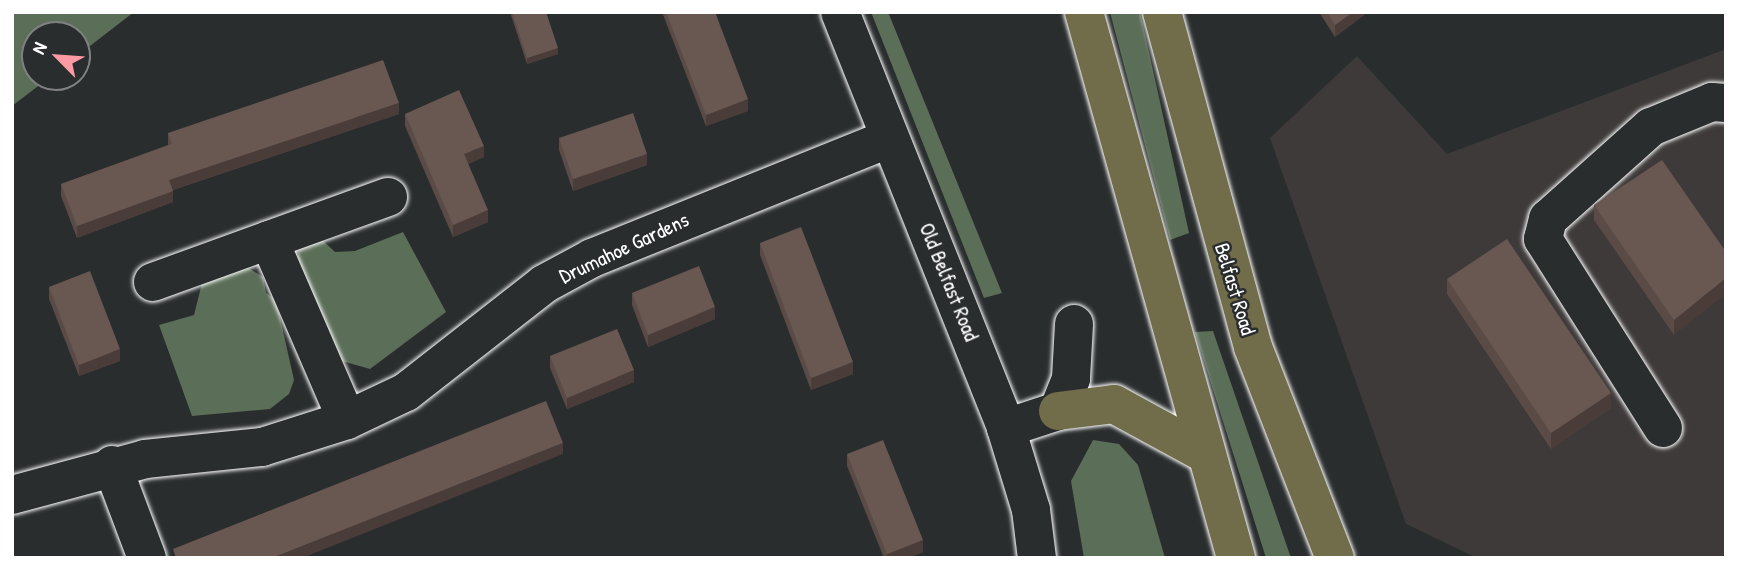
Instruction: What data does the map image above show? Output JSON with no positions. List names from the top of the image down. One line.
{"streets":{"highway":["Belfast Road"],"street":["Drumahoe Gardens","Old Belfast Road"]},"crossings":[["Drumahoe Gardens","Old Belfast Road"]],"north":"top left"}
